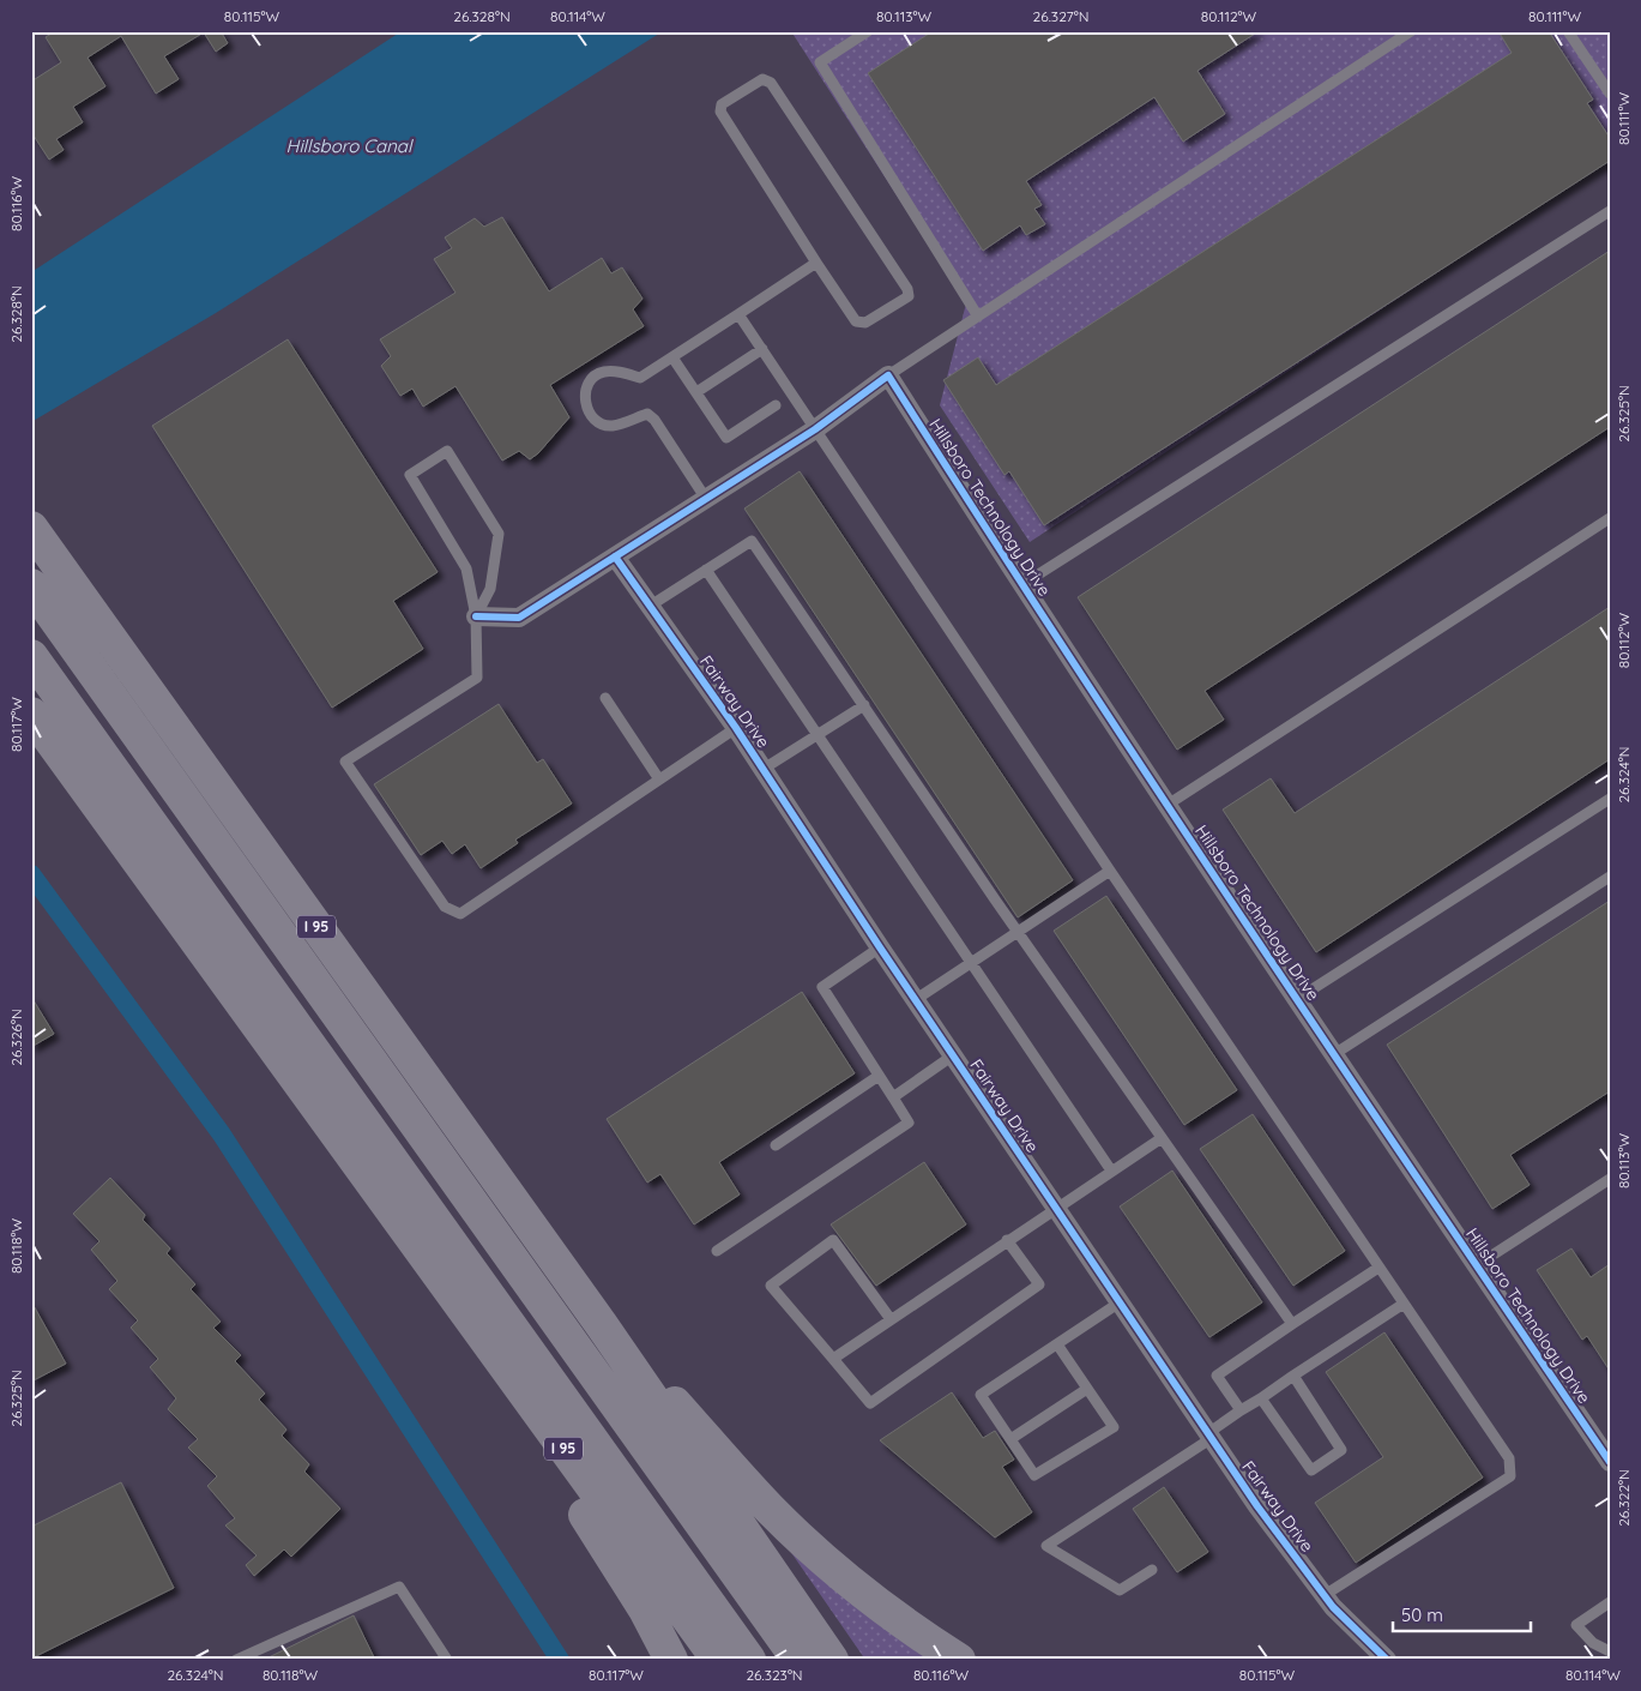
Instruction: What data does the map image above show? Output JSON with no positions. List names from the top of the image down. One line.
{"streets":{"highway":["I 95"],"street":["Hillsboro Technology Drive","Fairway Drive"]},"water":["Hillsboro Canal"],"scale_bar":"50 m","coordinates":["80.115°W","26.328°N","80.114°W","80.113°W","26.327°N","80.112°W","80.111°W","80.116°W","26.325°N","80.117°W","26.324°N","26.326°N","80.118°W","26.322°N","26.323°N"]}
